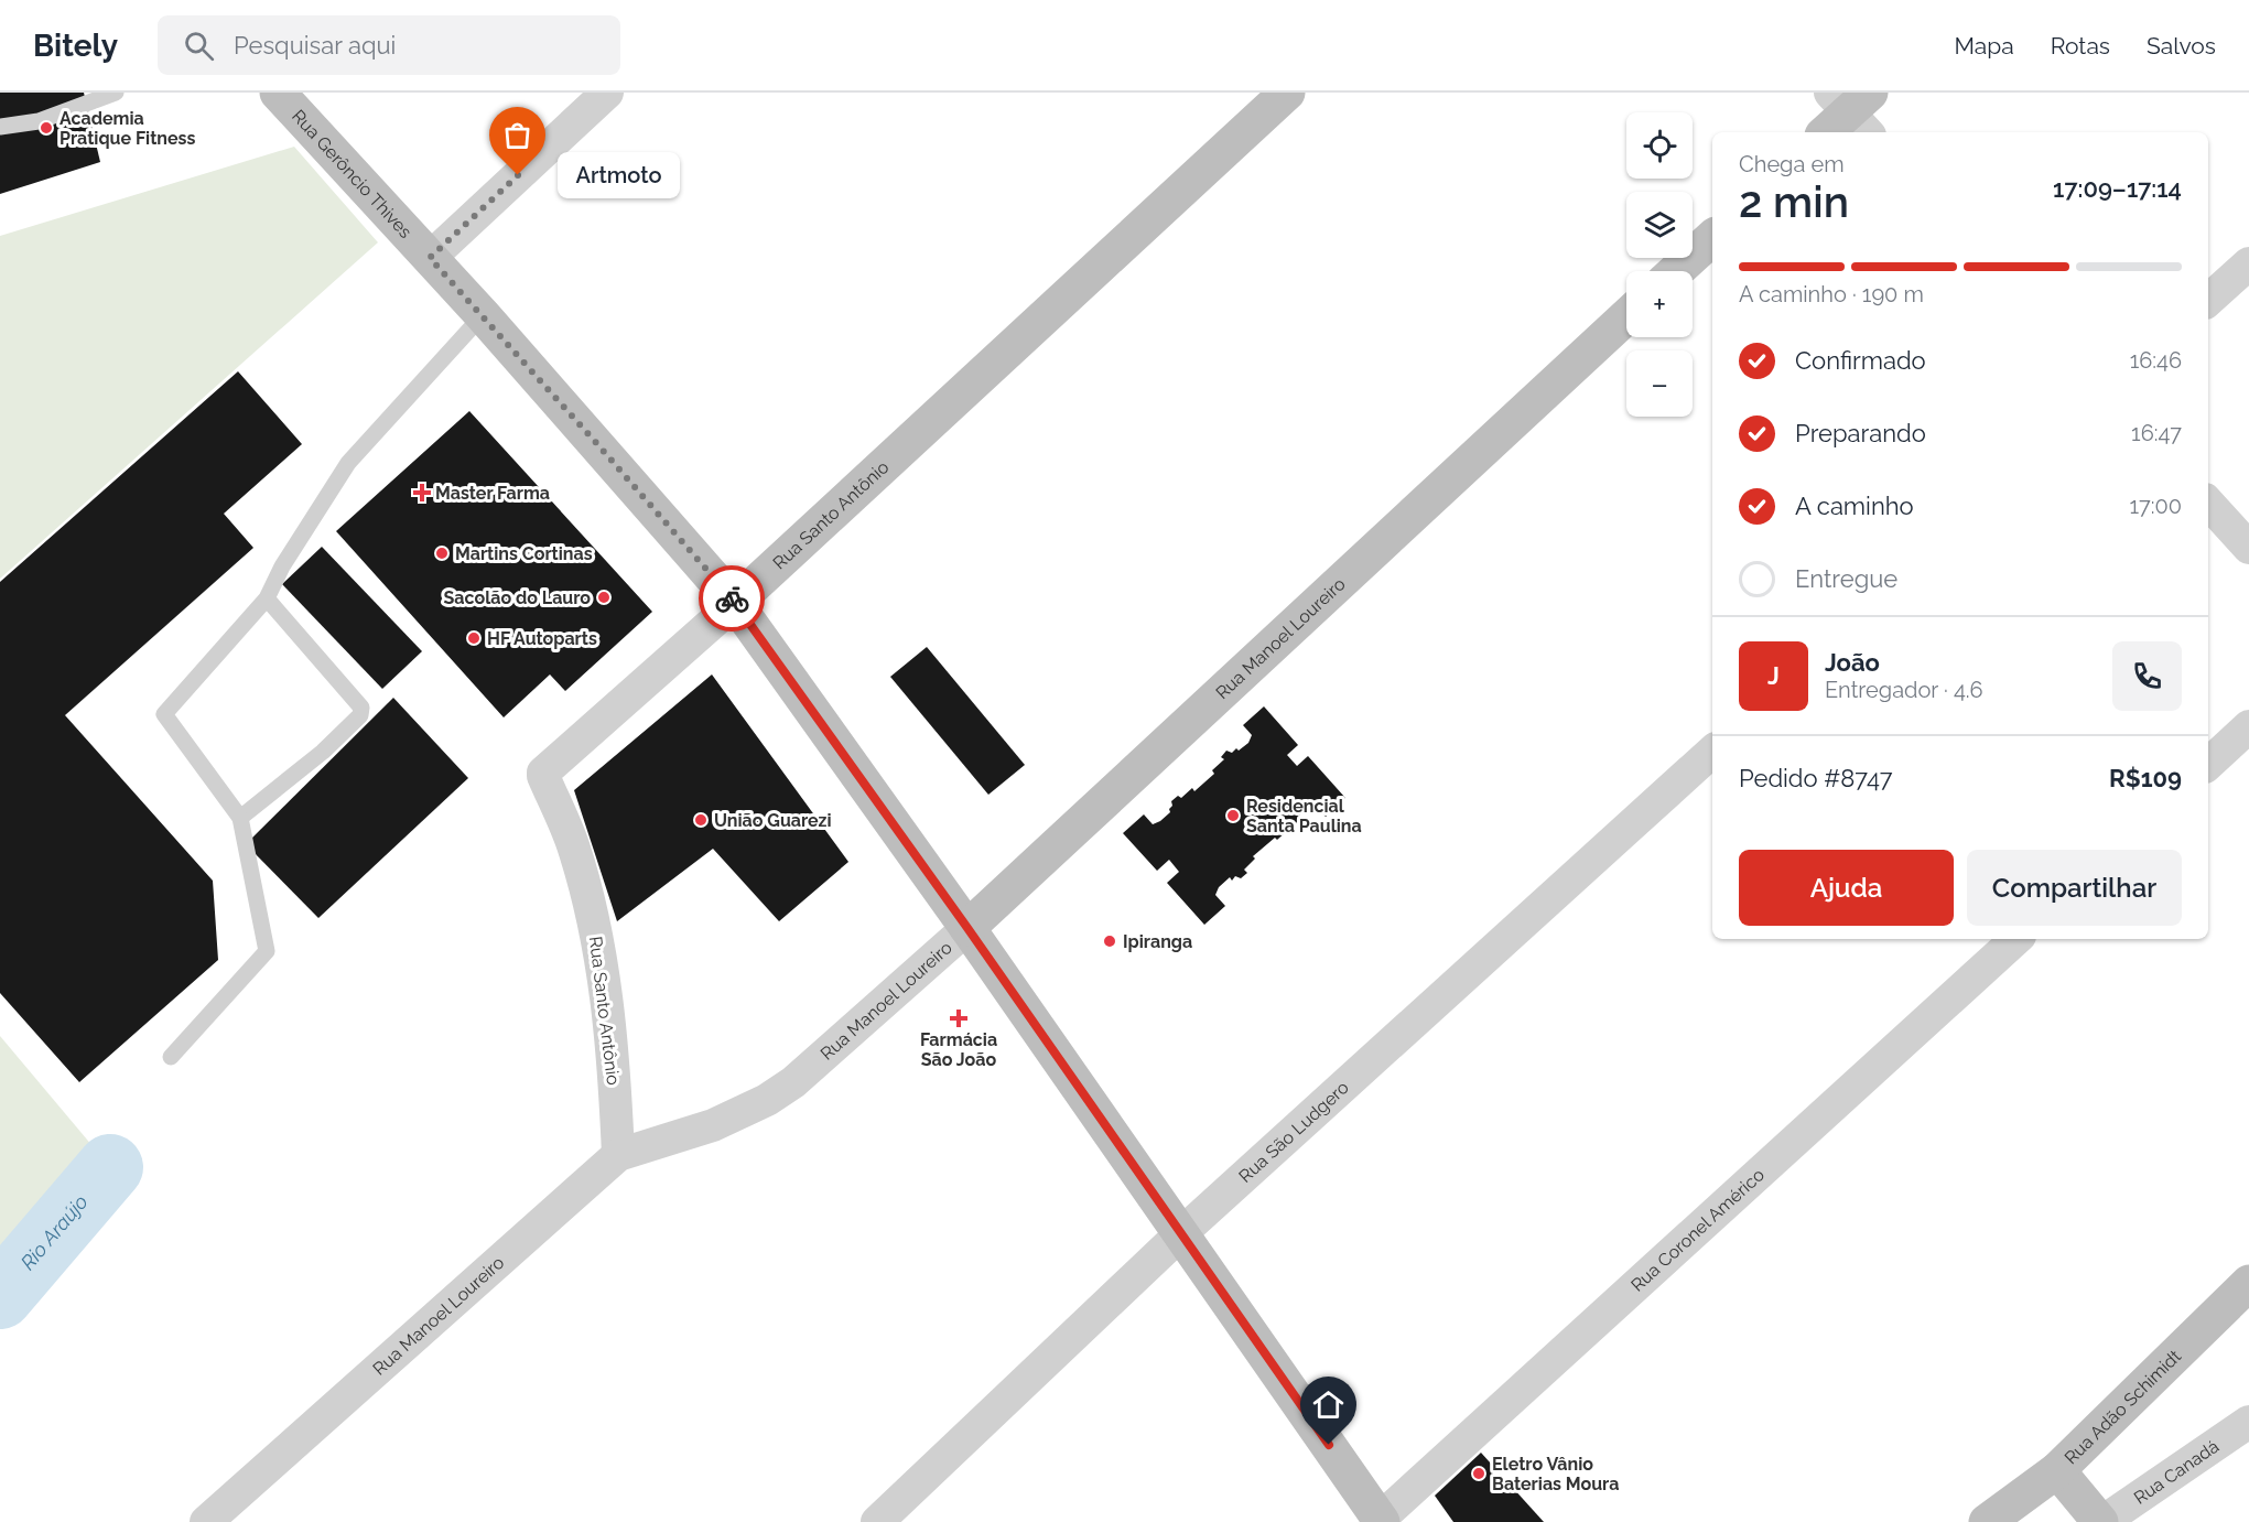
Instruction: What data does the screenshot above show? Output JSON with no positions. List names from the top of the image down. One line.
{"streets":{"street":["Rua Gerôncio Thives","Rua Santo Antônio","Rua Manoel Loureiro","Rua São Ludgero","Rua Coronel Américo","Rua Adão Schimidt","Rua Canadá"]},"crossings":[["Rua Gerôncio Thives","Rua Santo Antônio"],["Rua Gerôncio Thives","Rua Manoel Loureiro"],["Rua Gerôncio Thives","Rua São Ludgero"],["Rua Gerôncio Thives","Rua Coronel Américo"],["Rua Santo Antônio","Rua Manoel Loureiro"]],"water":["Rio Araújo"],"places":{"other":["Academia Pratique Fitness","Artmoto","Martins Cortinas","Sacolão do Lauro","HF Autoparts","Residencial Santa Paulina","União Guarezi","Ipiranga","Eletro Vânio Baterias Moura"],"health":["Master Farma","Farmácia São João"]},"page":{"header":"Bitely","search":"Pesquisar aqui","nav":["Mapa","Rotas","Salvos"],"map_buttons":["+","−"],"heading":["2 min","Chega em","17:09–17:14"],"panel":["João","Entregador · 4.6","Pedido #8747","R$109"],"bubble":"Artmoto","bar":"A caminho · 190 m","list":[["Confirmado","16:46"],["Preparando","16:47"],["A caminho","17:00"],"Entregue"],"round":"J","buttons":["Ajuda","Compartilhar"]}}
